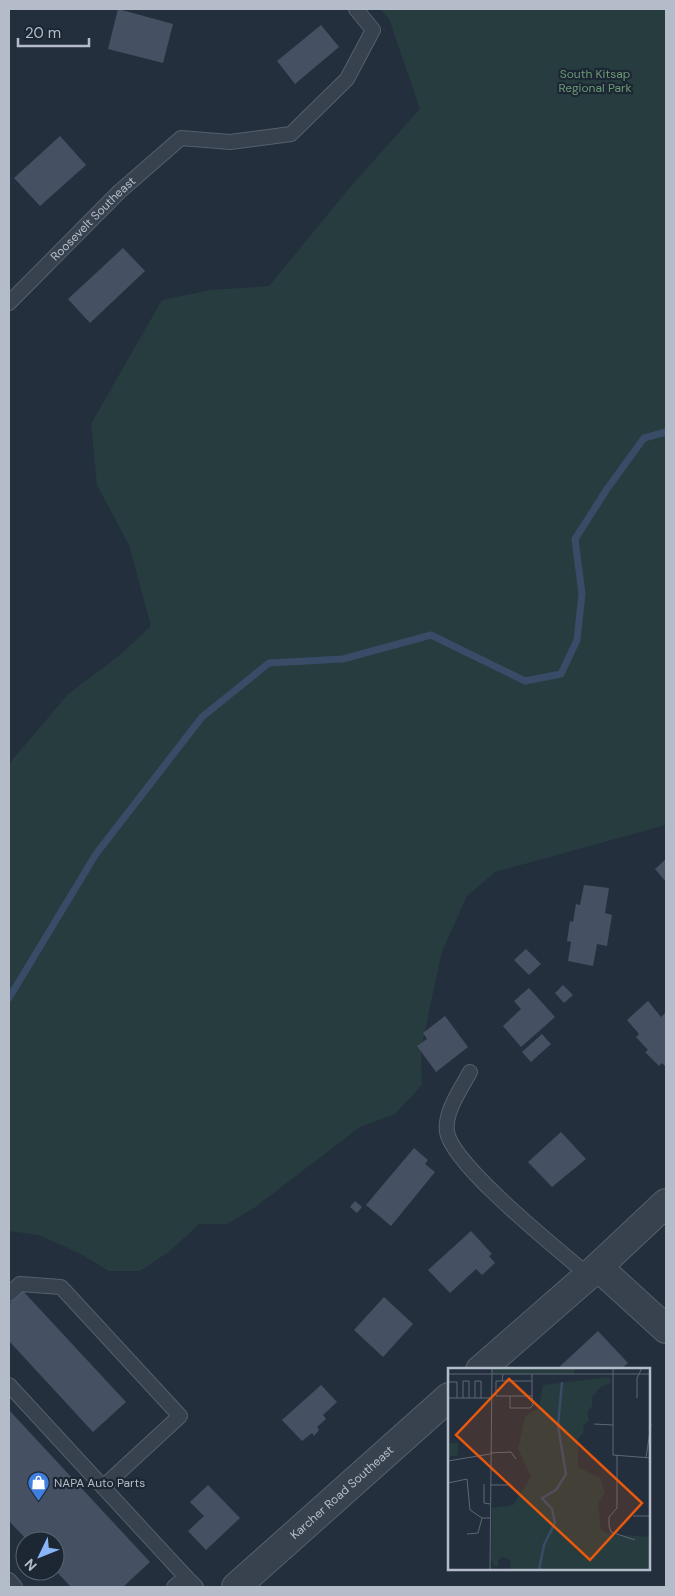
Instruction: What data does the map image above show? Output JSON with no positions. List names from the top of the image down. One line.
{"streets":{"street":["Karcher Road Southeast"],"lane":["Roosevelt Southeast"]},"parks":["South Kitsap Regional Park"],"places":{"shop":["NAPA Auto Parts"]},"scale_bar":"20 m","north":"bottom left"}
